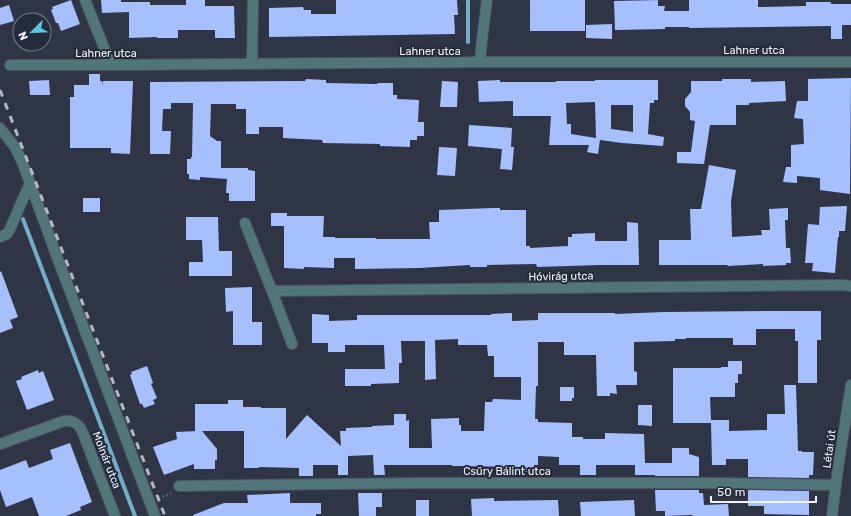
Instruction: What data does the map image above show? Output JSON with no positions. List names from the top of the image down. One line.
{"streets":{"street":["Lahner utca","Hóvirág utca","Létai út","Molnár utca","Csűry Bálint utca"]},"crossings":[["Létai út","Csűry Bálint utca"]],"scale_bar":"50 m","north":"bottom left"}
